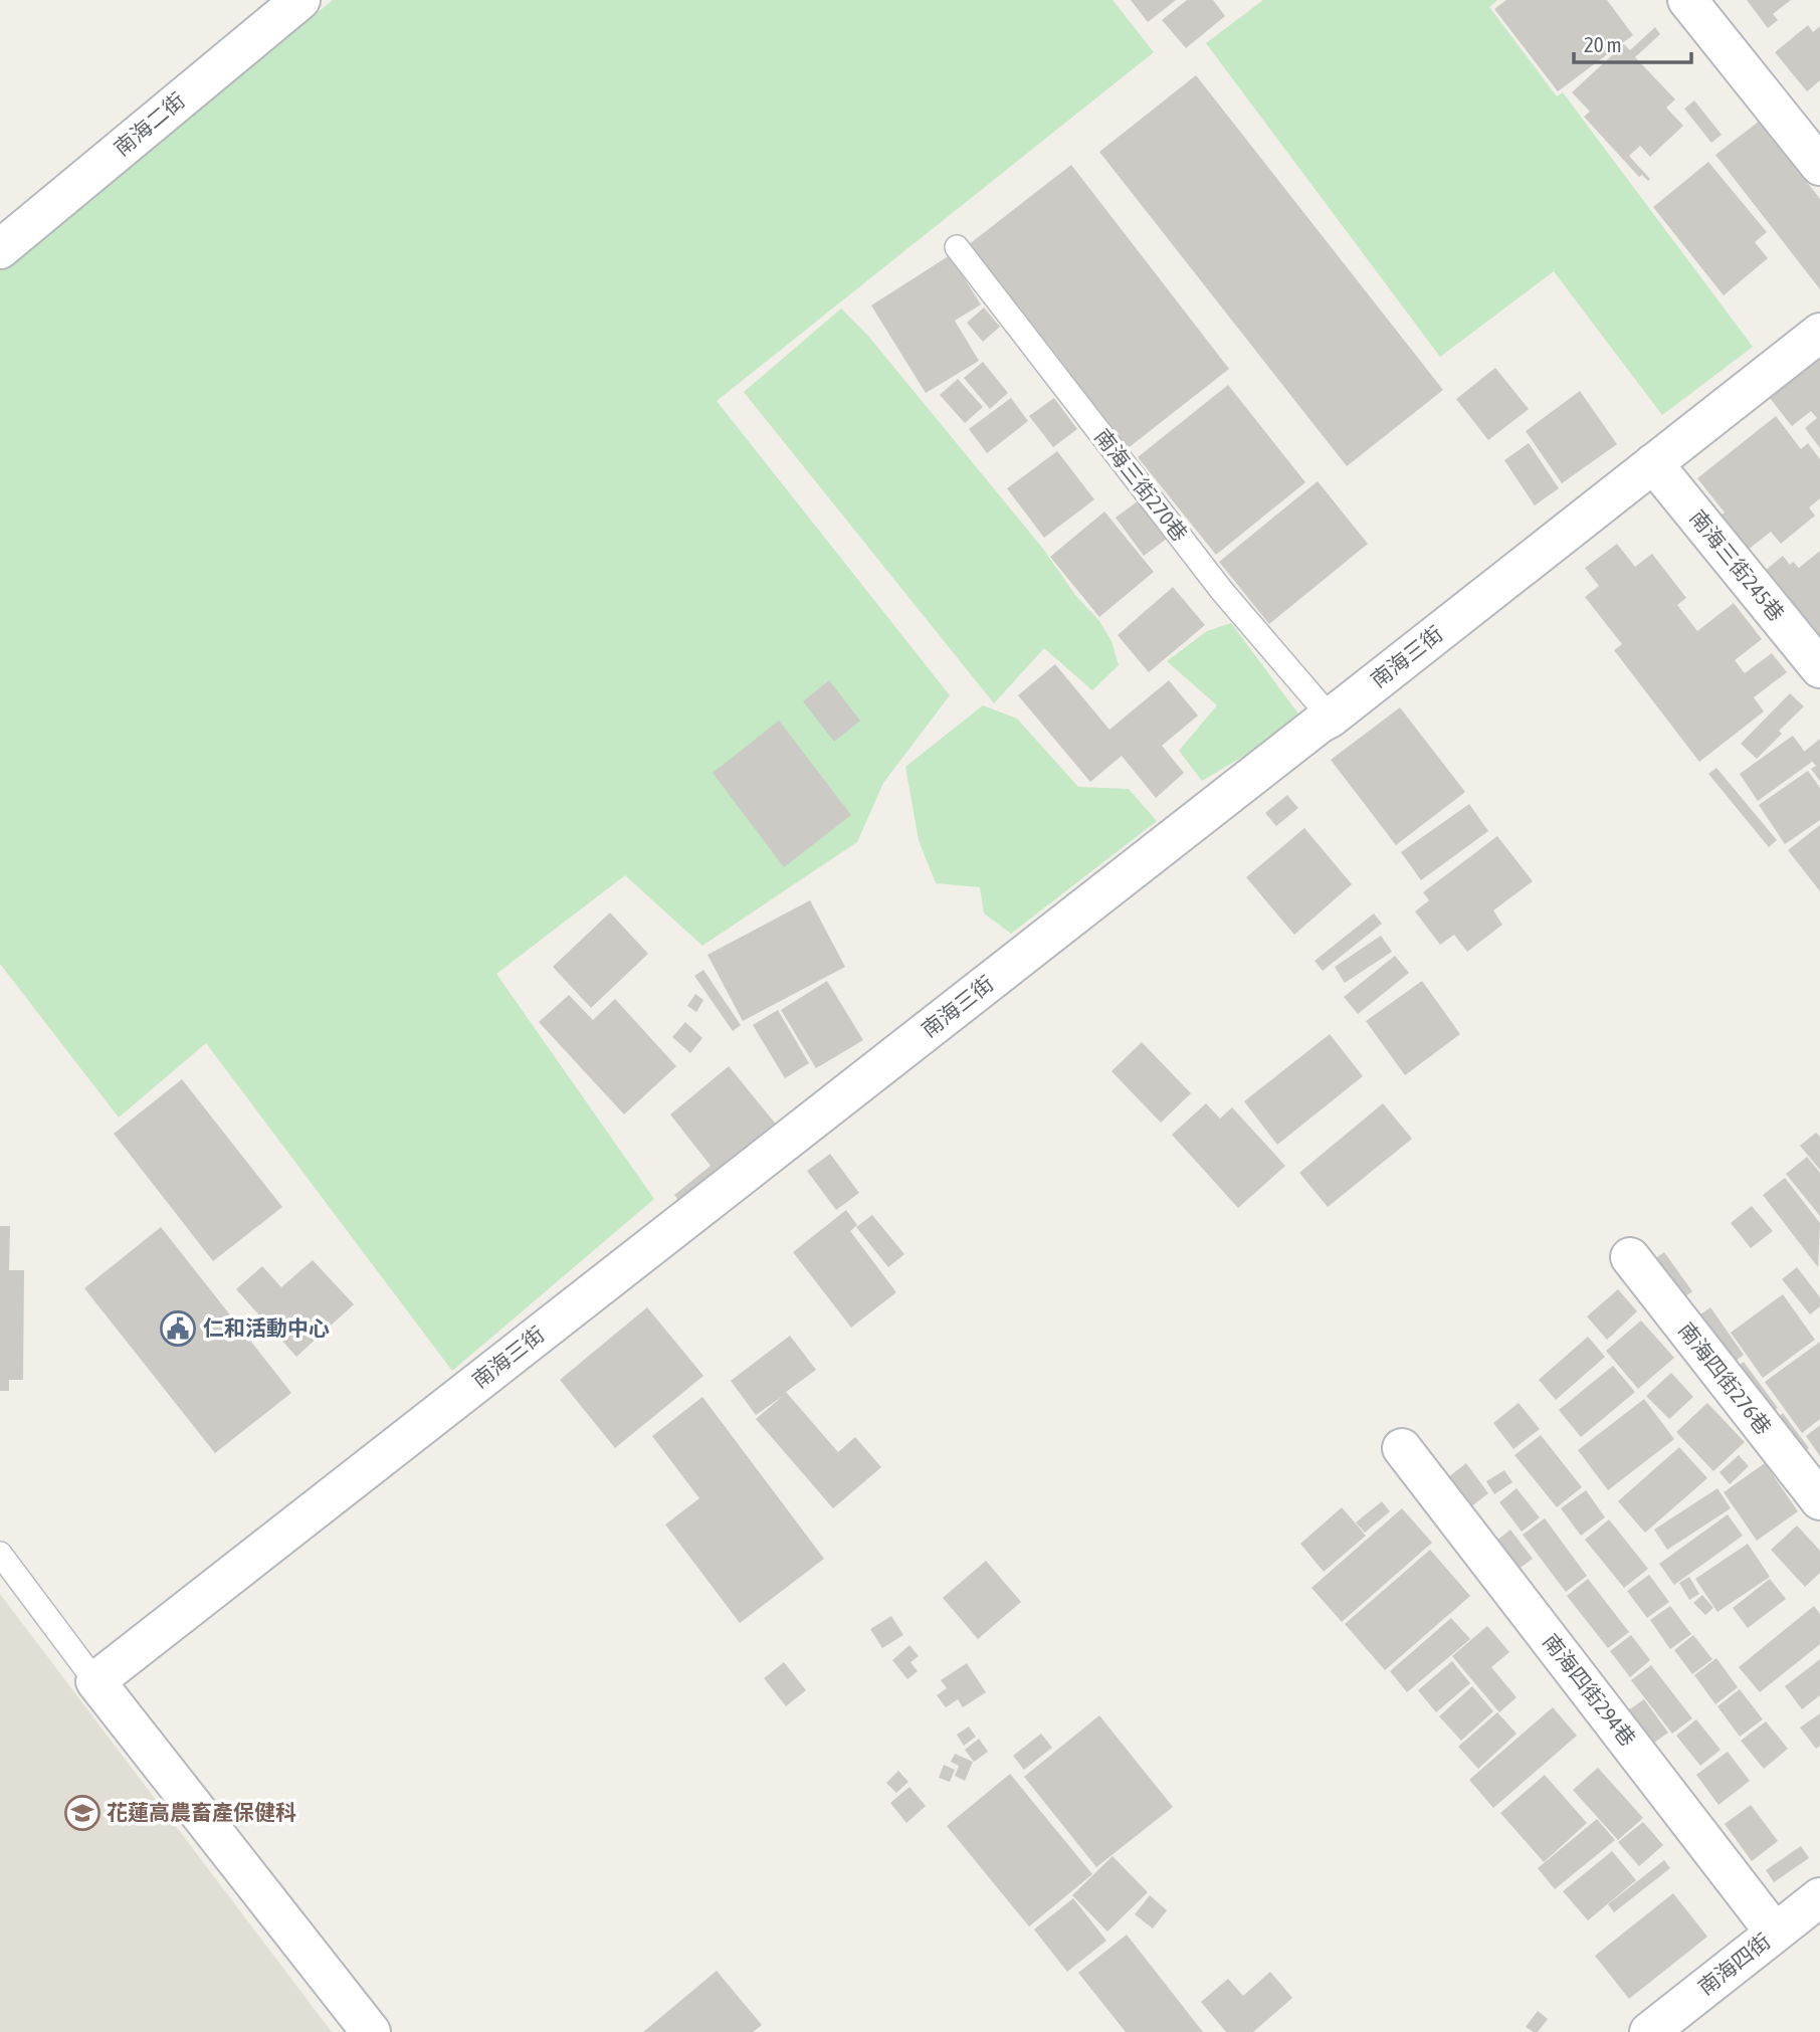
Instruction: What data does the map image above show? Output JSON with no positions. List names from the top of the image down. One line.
{"streets":{"street":["南海二街","南海三街245巷","南海三街","南海四街276巷","南海四街294巷","南海四街"],"lane":["南海三街270巷"]},"crossings":[["南海三街270巷","南海三街"],["南海三街245巷","南海三街"],["南海四街294巷","南海四街"]],"places":{"public building":["仁和活動中心"],"school or university":["花蓮高農畜產保健科"]},"scale_bar":"20 m"}
